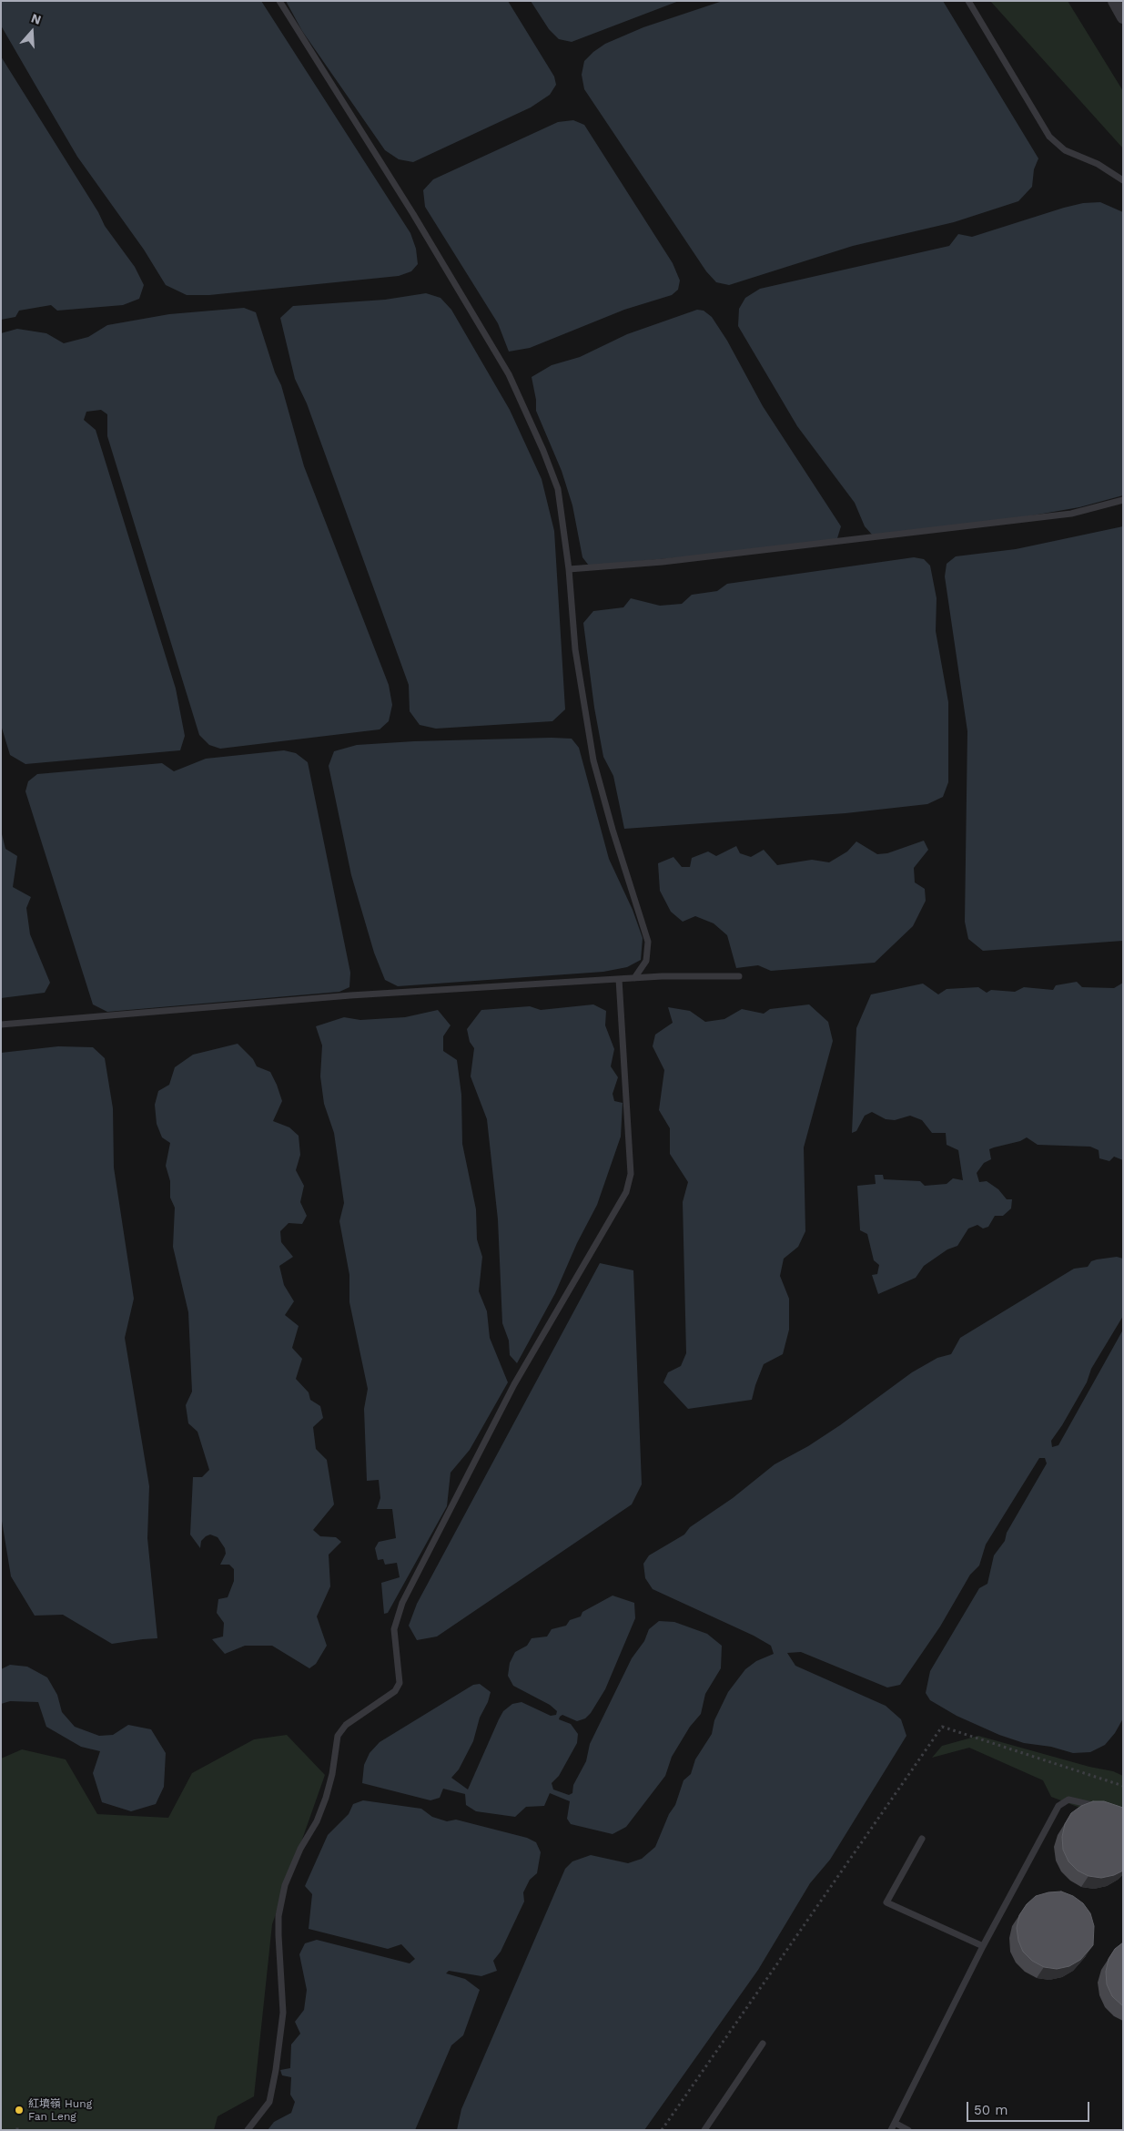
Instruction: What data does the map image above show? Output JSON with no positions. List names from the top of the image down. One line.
{"places":["紅墳嶺 Hung Fan Leng"],"scale_bar":"50 m","north":"top"}
